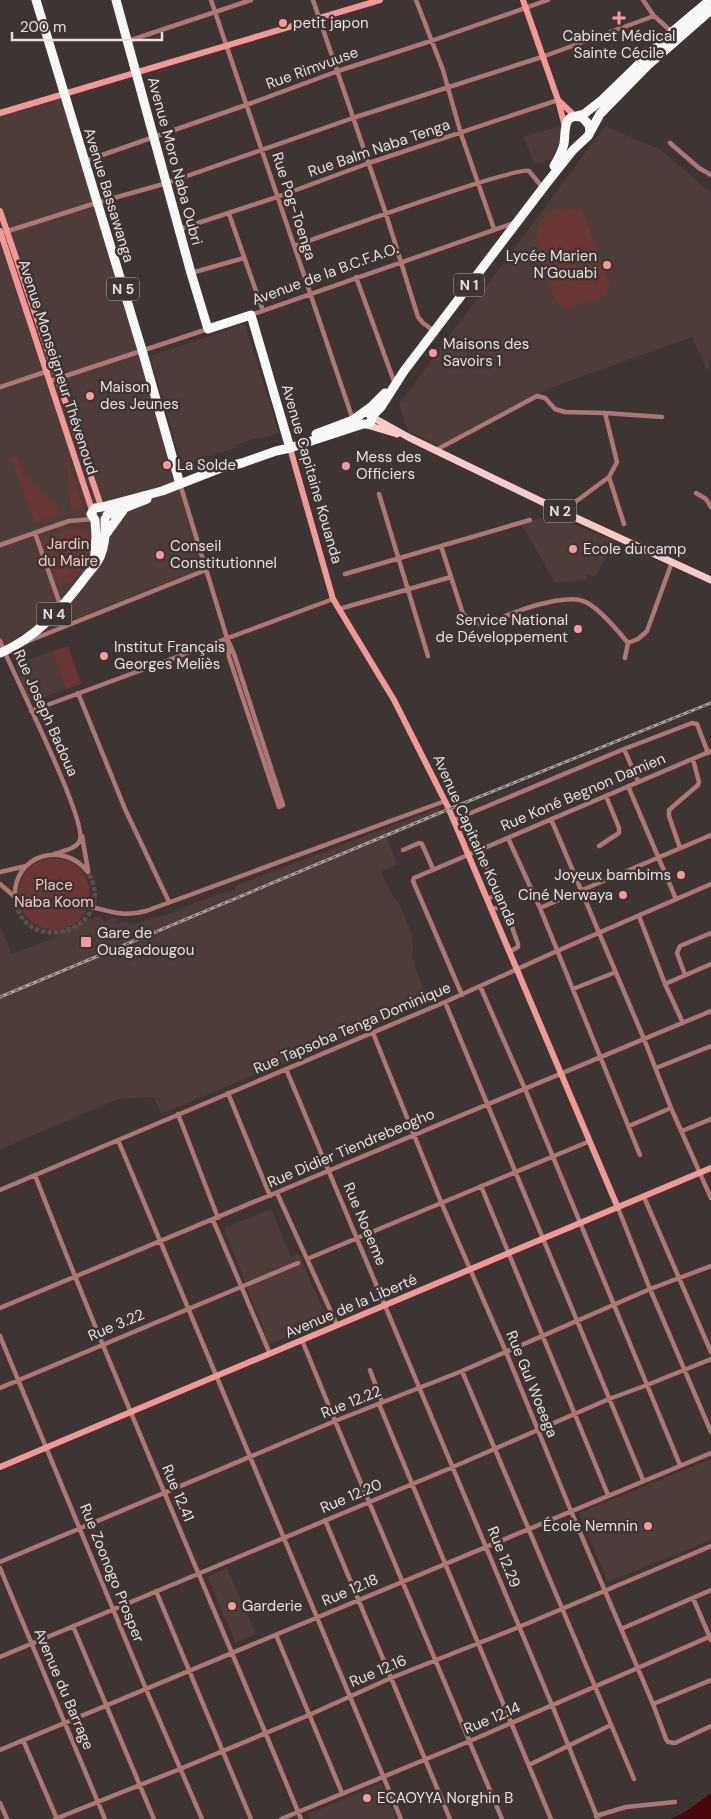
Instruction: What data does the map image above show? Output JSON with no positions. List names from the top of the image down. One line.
{"streets":{"highway":["Avenue Moro Naba Oubri","Avenue Bassawanga","Avenue de la B.C.F.A.O.","N 1","N 5","Avenue Capitaine Kouanda","N 4"],"main road":["N 2"],"street":["Rue Rimvuuse","Rue Balm Naba Tenga","Rue Pog-Toenga","Avenue Monseigneur Thévenoud","Rue Joseph Badoua","Rue Koné Begnon Damien","Rue Tapsoba Tenga Dominique","Rue Didier Tiendrebeogho","Rue Noeeme","Avenue de la Liberté","Rue 3.22","Rue Gul Woeega","Rue 12.22","Rue 12.41","Rue 12.20","Rue 12.29","Rue Zoonogo Prosper","Rue 12.18","Rue 12.16","Avenue du Barrage","Rue 12.14"]},"crossings":[["Rue Rimvuuse","Avenue Moro Naba Oubri"],["Rue Rimvuuse","Avenue Bassawanga"],["Rue Rimvuuse","Rue Pog-Toenga"],["Rue Balm Naba Tenga","Avenue Moro Naba Oubri"],["Rue Balm Naba Tenga","Rue Pog-Toenga"],["Avenue Moro Naba Oubri","Avenue de la B.C.F.A.O."],["Avenue Bassawanga","Avenue de la B.C.F.A.O."],["Avenue Bassawanga","N 4"],["Rue Pog-Toenga","Avenue de la B.C.F.A.O."],["Rue Pog-Toenga","N 1"],["Rue Pog-Toenga","N 2"],["Rue Pog-Toenga","N 4"],["Avenue de la B.C.F.A.O.","N 1"],["Avenue de la B.C.F.A.O.","Avenue Monseigneur Thévenoud"],["Avenue de la B.C.F.A.O.","Avenue Capitaine Kouanda"],["N 1","N 2"],["N 1","N 4"],["Avenue Monseigneur Thévenoud","N 4"],["Avenue Capitaine Kouanda","N 4"],["Avenue Capitaine Kouanda","Rue Koné Begnon Damien"],["Avenue Capitaine Kouanda","Rue Tapsoba Tenga Dominique"],["Avenue Capitaine Kouanda","Rue Didier Tiendrebeogho"],["Avenue Capitaine Kouanda","Avenue de la Liberté"],["N 2","N 4"],["N 4","Rue Joseph Badoua"],["Rue Koné Begnon Damien","Rue Tapsoba Tenga Dominique"],["Rue Tapsoba Tenga Dominique","Rue Noeeme"],["Rue Tapsoba Tenga Dominique","Rue Gul Woeega"],["Rue Tapsoba Tenga Dominique","Rue 12.41"],["Rue Didier Tiendrebeogho","Rue Noeeme"],["Rue Didier Tiendrebeogho","Rue Gul Woeega"],["Rue Didier Tiendrebeogho","Rue 12.41"],["Rue Noeeme","Avenue de la Liberté"],["Rue Noeeme","Rue 12.29"],["Avenue de la Liberté","Rue Gul Woeega"],["Avenue de la Liberté","Rue 12.41"],["Avenue de la Liberté","Rue 12.29"],["Avenue de la Liberté","Rue Zoonogo Prosper"],["Rue 3.22","Rue 12.41"],["Rue 3.22","Rue Zoonogo Prosper"],["Rue Gul Woeega","Rue 12.22"],["Rue Gul Woeega","Rue 12.20"],["Rue Gul Woeega","Rue 12.18"],["Rue Gul Woeega","Rue 12.16"],["Rue Gul Woeega","Rue 12.14"],["Rue 12.22","Rue 12.41"],["Rue 12.22","Rue 12.29"],["Rue 12.22","Rue Zoonogo Prosper"],["Rue 12.41","Rue 12.20"],["Rue 12.41","Rue 12.18"],["Rue 12.41","Rue 12.16"],["Rue 12.41","Rue 12.14"],["Rue 12.20","Rue 12.29"],["Rue 12.20","Rue Zoonogo Prosper"],["Rue 12.20","Avenue du Barrage"],["Rue 12.29","Rue 12.18"],["Rue 12.29","Rue 12.16"],["Rue 12.29","Rue 12.14"],["Rue Zoonogo Prosper","Rue 12.18"],["Rue Zoonogo Prosper","Rue 12.16"],["Rue 12.18","Avenue du Barrage"],["Rue 12.16","Avenue du Barrage"]],"parks":["Jardin du Maire","Place Naba Koom"],"places":{"health":["Cabinet Médical Sainte Cécile"],"other":["petit japon","Lycée Marien N´Gouabi","Maisons des Savoirs 1","Maison des Jeunes","La Solde","Mess des Officiers","Ecole du camp","Conseil Constitutionnel","Service National de Développement","Institut Français Georges Meliès","Joyeux bambims","Ciné Nerwaya","École Nemnin","Garderie","ECAOYYA Norghin B"],"transit":["Gare de Ouagadougou"]},"scale_bar":"200 m"}
